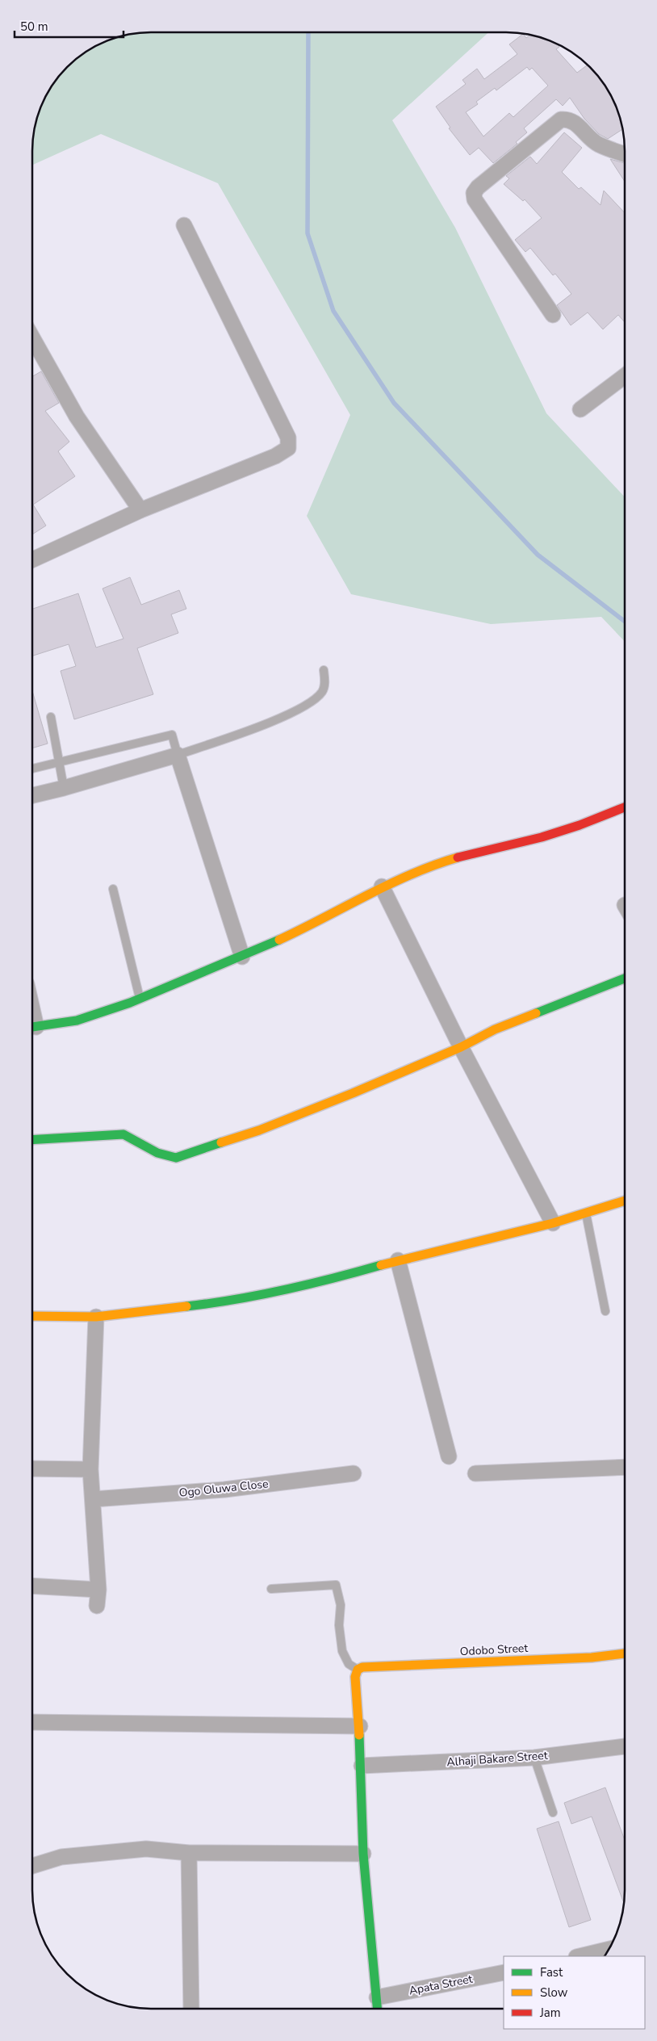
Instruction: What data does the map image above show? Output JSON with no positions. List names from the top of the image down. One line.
{"streets":{"street":["Ogo Oluwa Close","Odobo Street","Alhaji Bakare Street","Apata Street"]},"legend":["Fast","Slow","Jam"],"scale_bar":"50 m"}
